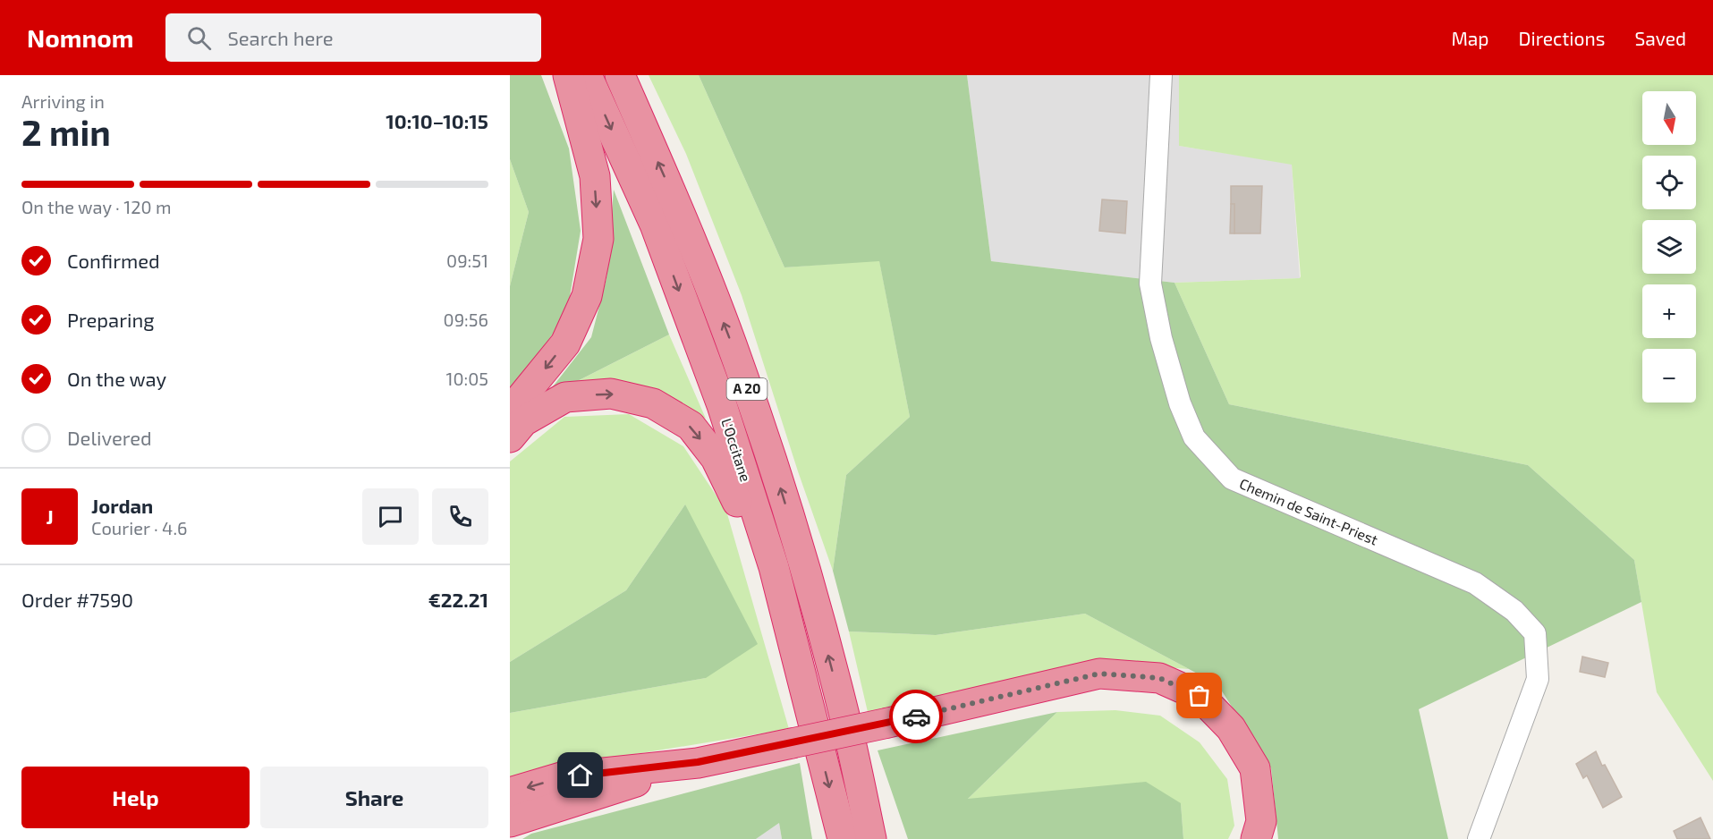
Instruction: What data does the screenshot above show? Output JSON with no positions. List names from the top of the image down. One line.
{"streets":{"highway":["A 20","L'Occitane"],"street":["Chemin de Saint-Priest"]},"north":"bottom","page":{"header":"Nomnom","search":"Search here","nav":["Map","Directions","Saved"],"heading":["2 min","Arriving in","10:10–10:15"],"panel":["Jordan","Courier · 4.6","Order #7590","€22.21"],"map_buttons":["+","−"],"bar":"On the way · 120 m","list":[["Confirmed","09:51"],["Preparing","09:56"],["On the way","10:05"],"Delivered"],"round":"J","buttons":["Help","Share"]}}
